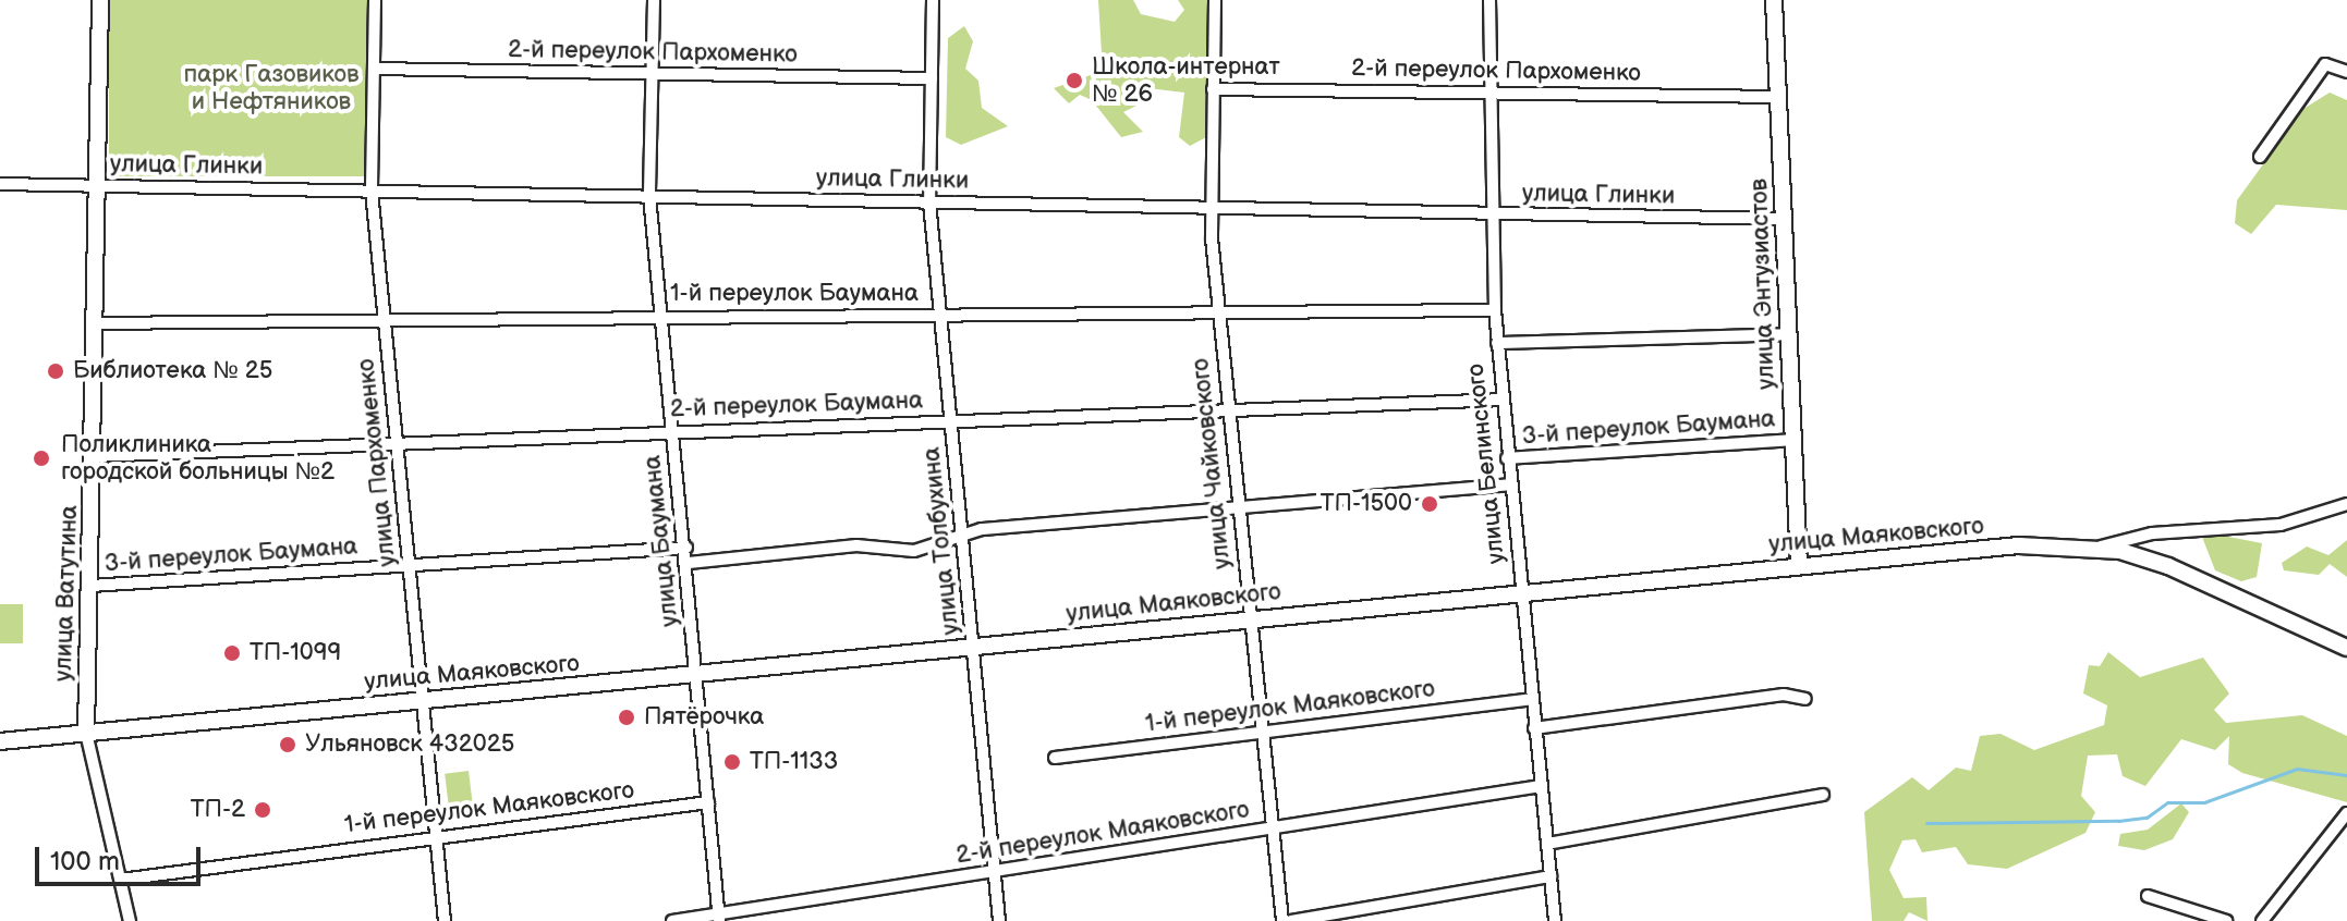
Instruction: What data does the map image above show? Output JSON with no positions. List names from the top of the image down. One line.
{"streets":{"street":["2-й переулок Пархоменко","улица Глинки","улица Энтузиастов","1-й переулок Баумана","2-й переулок Баумана","3-й переулок Баумана","улица Пархоменко","улица Чайковского","улица Белинского","улица Маяковского","улица Баумана","улица Толбухина","улица Ватутина","1-й переулок Маяковского","2-й переулок Маяковского"]},"crossings":[["2-й переулок Пархоменко","улица Энтузиастов"],["2-й переулок Пархоменко","улица Пархоменко"],["2-й переулок Пархоменко","улица Чайковского"],["2-й переулок Пархоменко","улица Белинского"],["2-й переулок Пархоменко","улица Баумана"],["2-й переулок Пархоменко","улица Толбухина"],["улица Глинки","улица Энтузиастов"],["улица Глинки","улица Пархоменко"],["улица Глинки","улица Чайковского"],["улица Глинки","улица Белинского"],["улица Глинки","улица Баумана"],["улица Глинки","улица Толбухина"],["улица Глинки","улица Ватутина"],["улица Энтузиастов","3-й переулок Баумана"],["улица Энтузиастов","улица Маяковского"],["1-й переулок Баумана","улица Пархоменко"],["1-й переулок Баумана","улица Чайковского"],["1-й переулок Баумана","улица Белинского"],["1-й переулок Баумана","улица Баумана"],["1-й переулок Баумана","улица Толбухина"],["1-й переулок Баумана","улица Ватутина"],["2-й переулок Баумана","улица Пархоменко"],["2-й переулок Баумана","улица Чайковского"],["2-й переулок Баумана","улица Белинского"],["2-й переулок Баумана","улица Баумана"],["2-й переулок Баумана","улица Толбухина"],["2-й переулок Баумана","улица Ватутина"],["3-й переулок Баумана","улица Пархоменко"],["3-й переулок Баумана","улица Чайковского"],["3-й переулок Баумана","улица Белинского"],["3-й переулок Баумана","улица Баумана"],["3-й переулок Баумана","улица Толбухина"],["3-й переулок Баумана","улица Ватутина"],["улица Пархоменко","улица Маяковского"],["улица Пархоменко","1-й переулок Маяковского"],["улица Чайковского","улица Маяковского"],["улица Чайковского","1-й переулок Маяковского"],["улица Чайковского","2-й переулок Маяковского"],["улица Белинского","улица Маяковского"],["улица Белинского","1-й переулок Маяковского"],["улица Белинского","2-й переулок Маяковского"],["улица Маяковского","улица Баумана"],["улица Маяковского","улица Толбухина"],["улица Маяковского","улица Ватутина"],["улица Баумана","1-й переулок Маяковского"],["улица Баумана","2-й переулок Маяковского"],["улица Толбухина","2-й переулок Маяковского"],["улица Ватутина","1-й переулок Маяковского"]],"parks":["парк Газовиков и Нефтяников"],"places":["Школа-интернат № 26","Библиотека № 25","Поликлиника городской больницы №2","ТП-1500","ТП-1099","Пятёрочка","Ульяновск 432025","ТП-1133","ТП-2"],"scale_bar":"100 m"}
